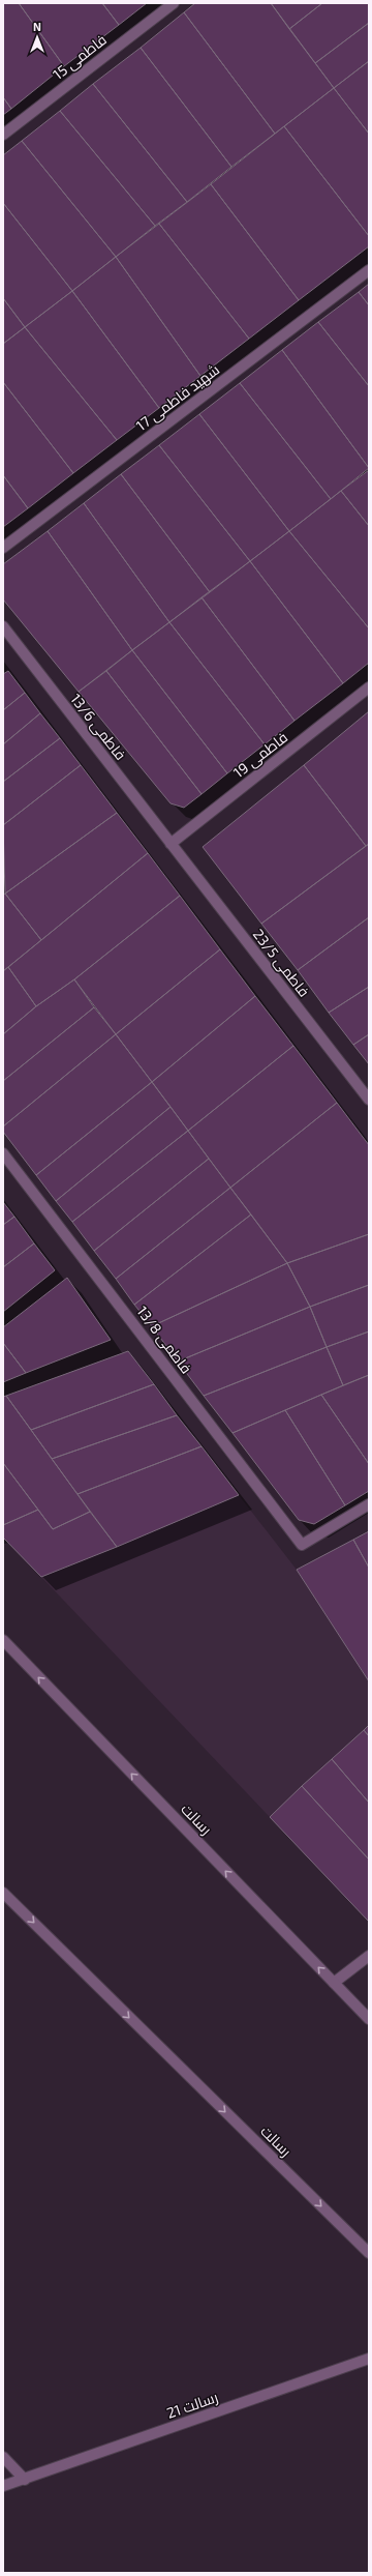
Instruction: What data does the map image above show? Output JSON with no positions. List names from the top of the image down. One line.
{"streets":{"street":["فاطمی 15","شهید فاطمی 17","فاطمی 13/6","فاطمی 19","فاطمی 23/5","فاطمی 13/8","رسالت","رسالت 21"]},"crossings":[["فاطمی 13/6","فاطمی 19"],["فاطمی 13/6","فاطمی 23/5"],["فاطمی 19","فاطمی 23/5"]],"north":"top"}
